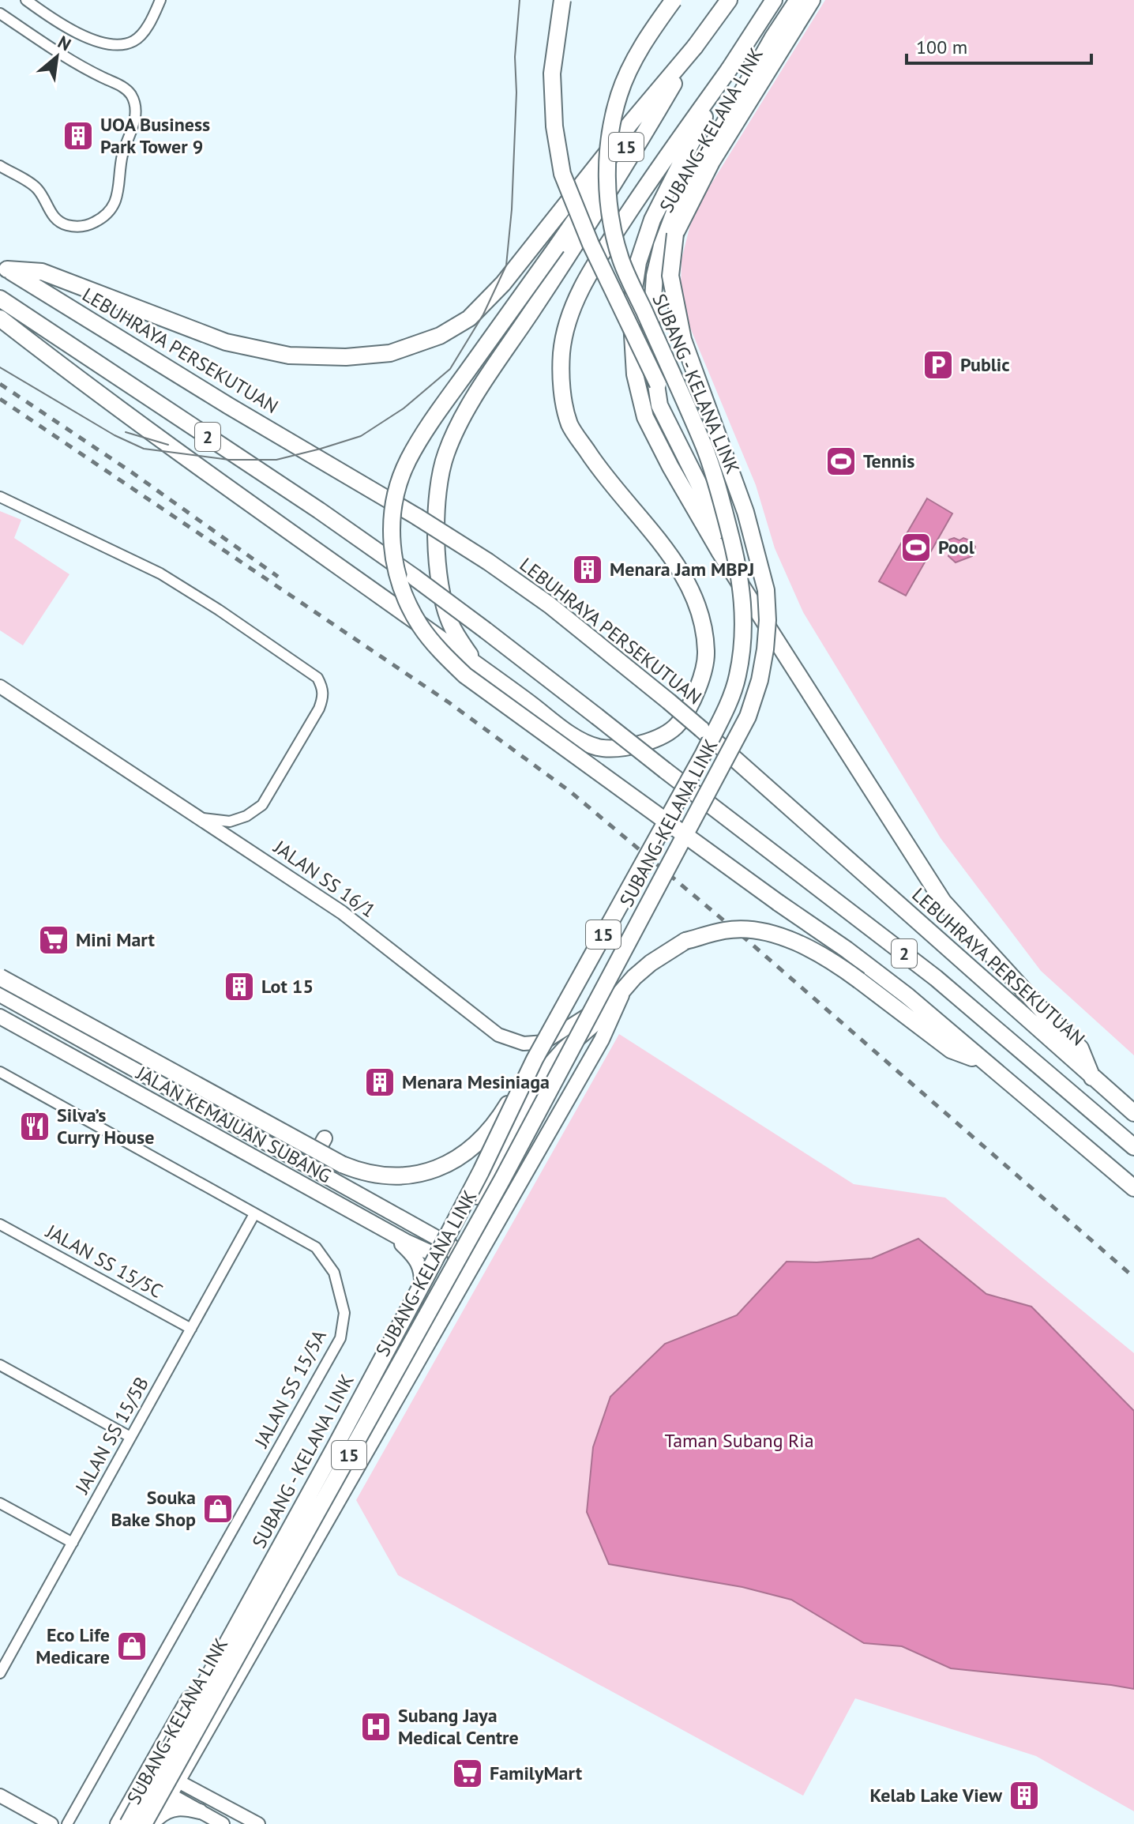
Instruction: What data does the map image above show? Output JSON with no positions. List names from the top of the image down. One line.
{"streets":{"main road":["SUBANG-KELANA LINK","15","LEBUHRAYA PERSEKUTUAN","SUBANG - KELANA LINK","2","JALAN KEMAJUAN SUBANG"],"street":["JALAN SS 16/1","JALAN SS 15/5C","JALAN SS 15/5A","JALAN SS 15/5B"]},"crossings":[["JALAN SS 15/5C","JALAN SS 15/5B"],["JALAN SS 15/5A","JALAN SS 15/5B"]],"parks":["Taman Subang Ria"],"places":{"building":["UOA Business Park Tower 9","Menara Jam MBPJ","Lot 15","Menara Mesiniaga","Kelab Lake View"],"parking":["Public"],"sports":["Tennis","Pool"],"supermarket":["Mini Mart","FamilyMart"],"restaurant":["Silva’s Curry House"],"shop":["Souka Bake Shop","Eco Life Medicare"],"hospital":["Subang Jaya Medical Centre"]},"scale_bar":"100 m","north":"top right"}
